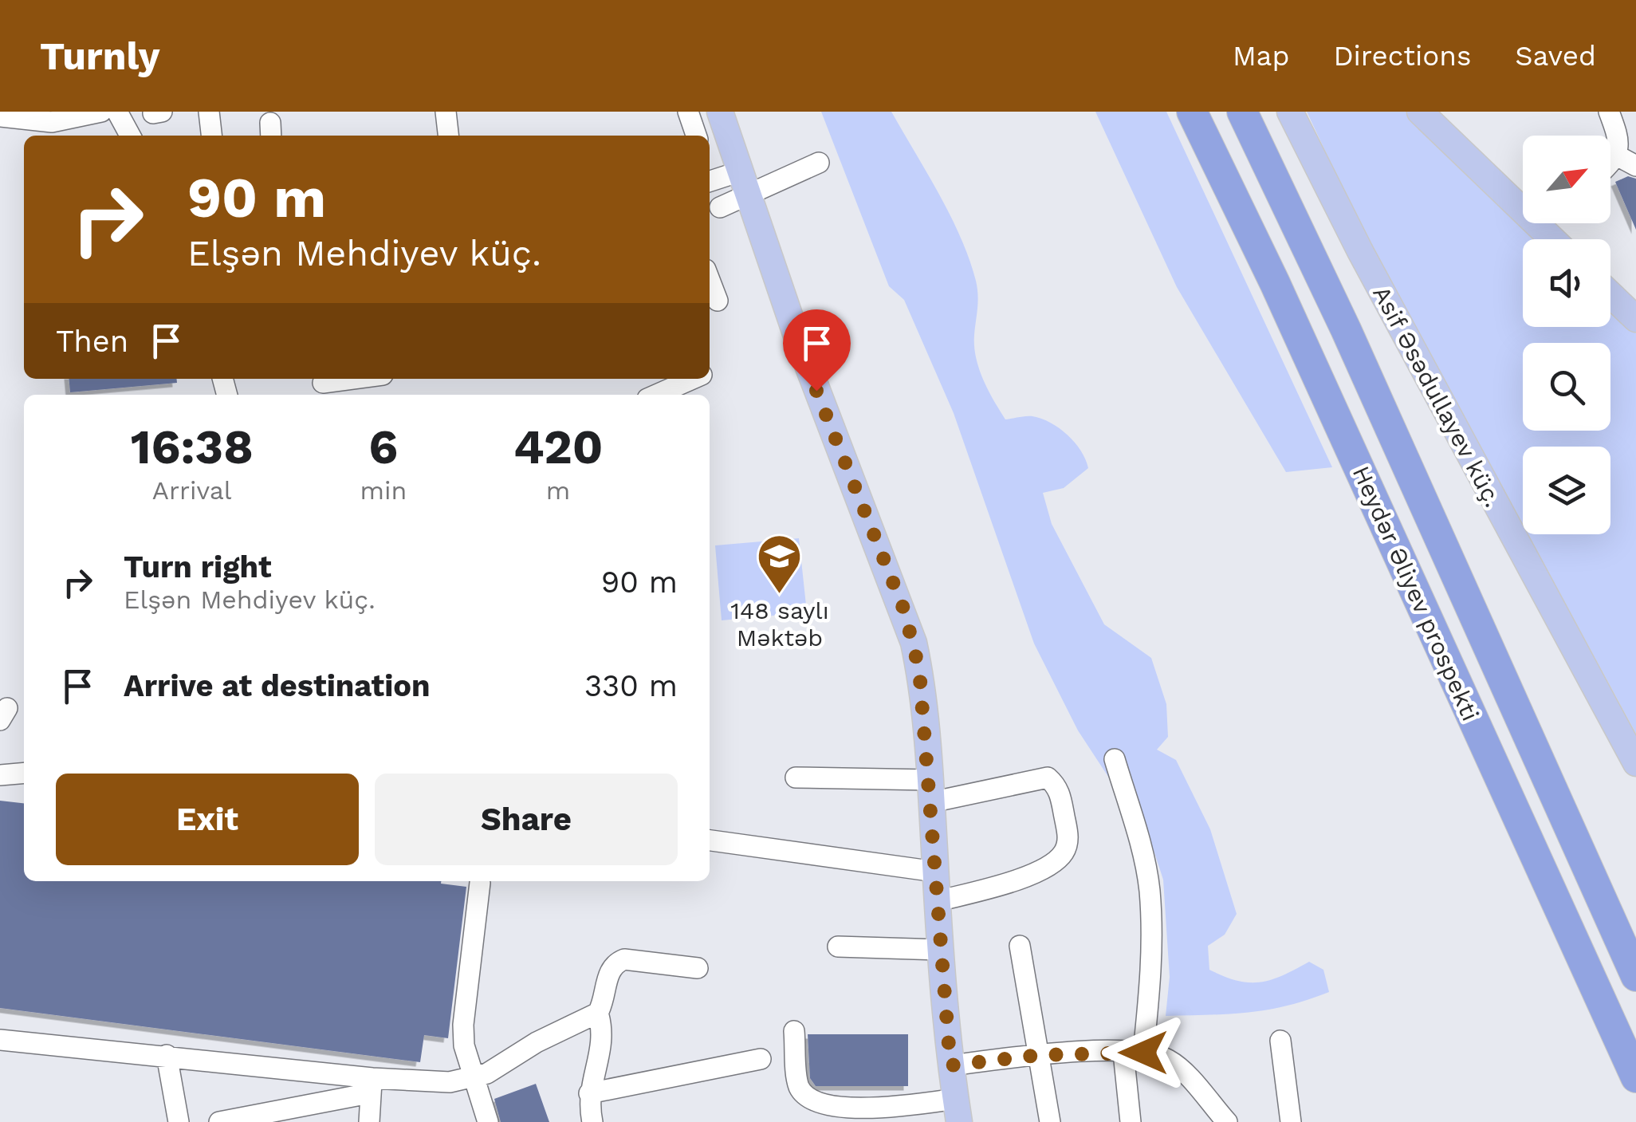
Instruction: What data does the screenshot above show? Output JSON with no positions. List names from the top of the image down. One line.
{"streets":{"highway":["Heydər Əliyev prospekti"],"main road":["Asif Əsədullayev küç."]},"places":{"school or university":["148 saylı Məktəb"]},"north":"top right","page":{"header":"Turnly","nav":["Map","Directions","Saved"],"turn":["90 m","Elşən Mehdiyev küç."],"then":"Then","eta":["16:38","Arrival","6","min","420","m"],"list":[{"name":"Turn right","note":"Elşən Mehdiyev küç.","value":"90 m"},{"name":"Arrive at destination","value":"330 m"}],"buttons":["Exit","Share"]}}
